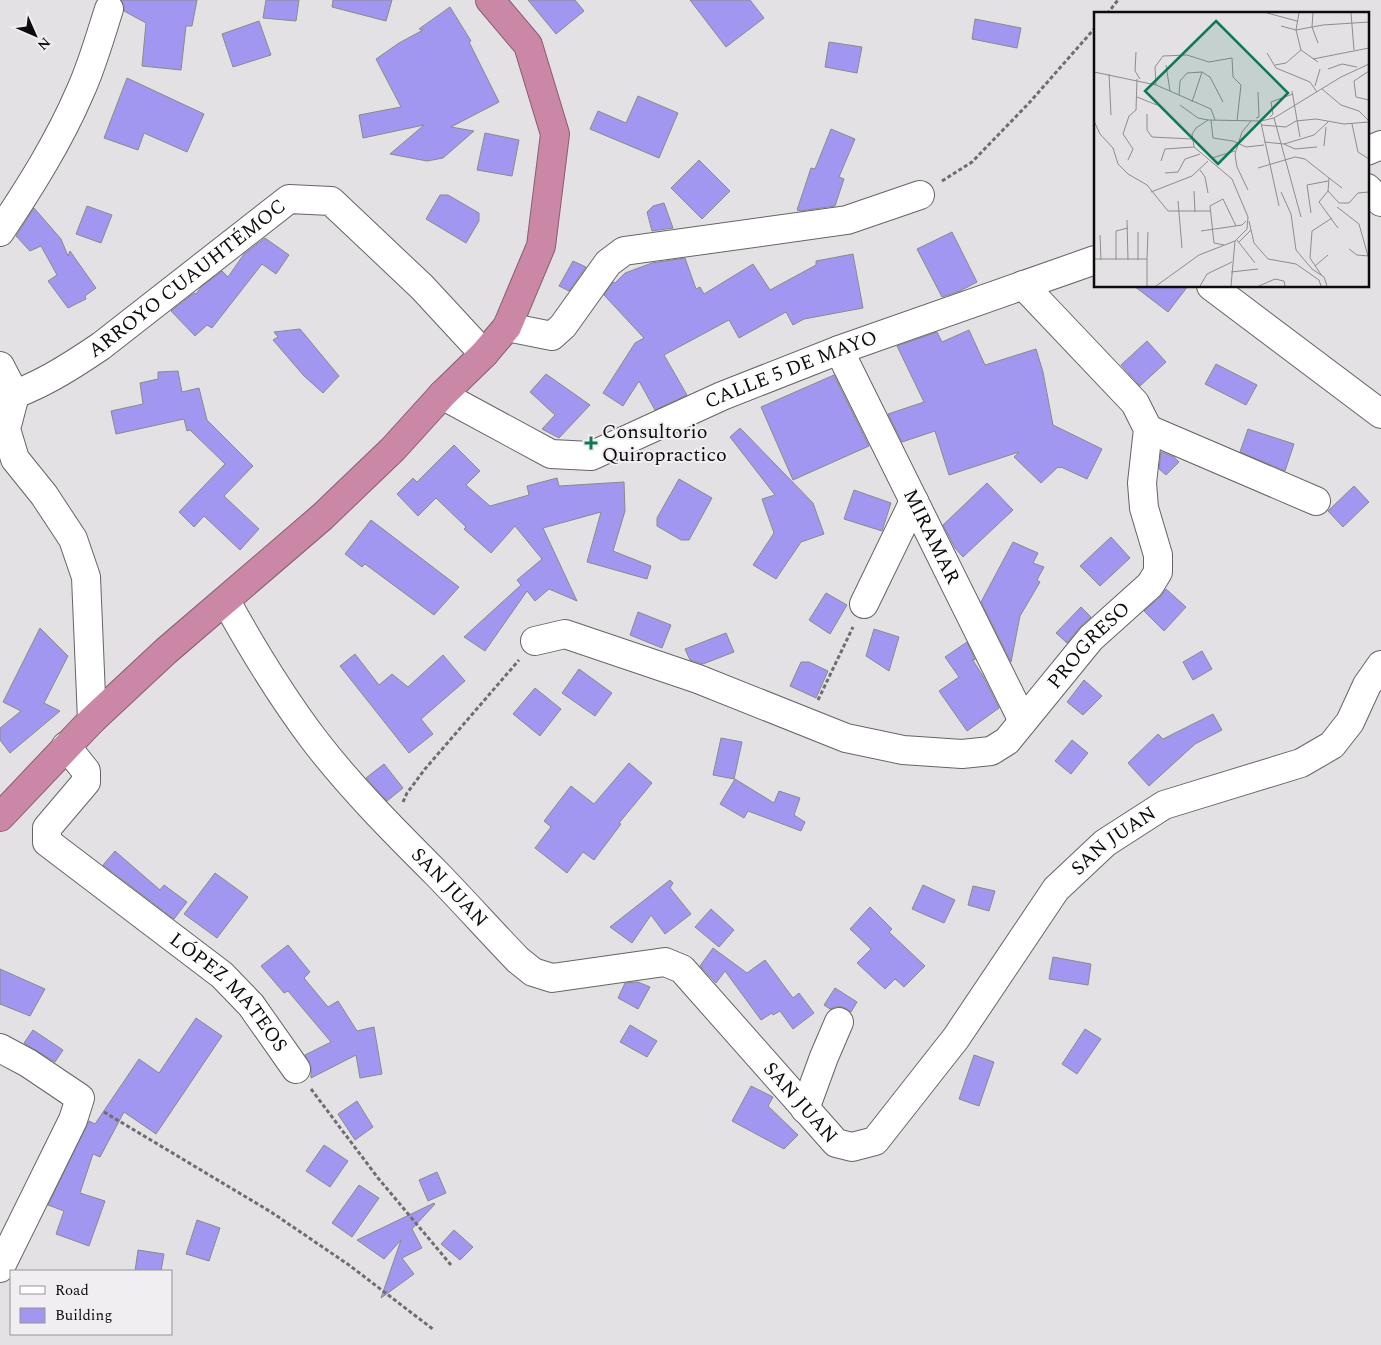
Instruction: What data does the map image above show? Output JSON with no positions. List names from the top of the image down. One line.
{"streets":{"street":["ARROYO CUAUHTÉMOC","CALLE 5 DE MAYO","MIRAMAR","PROGRESO","SAN JUAN","LÓPEZ MATEOS"]},"crossings":[["CALLE 5 DE MAYO","MIRAMAR"],["MIRAMAR","PROGRESO"]],"places":{"health":["Consultorio Quiropractico"]},"legend":["Road","Building"],"north":"bottom right"}
